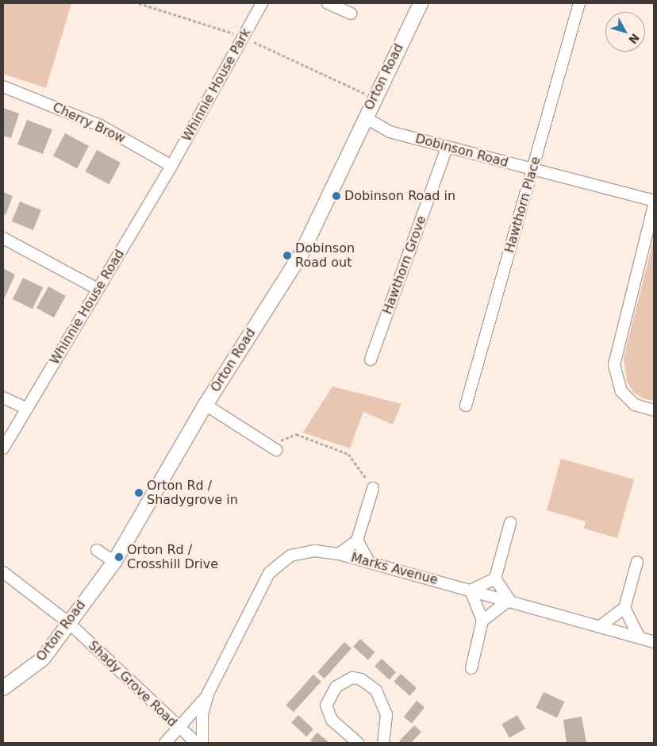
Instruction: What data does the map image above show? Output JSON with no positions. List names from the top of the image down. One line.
{"streets":{"street":["Orton Road","Whinnie House Park","Cherry Brow","Dobinson Road","Hawthorn Place","Hawthorn Grove","Whinnie House Road","Marks Avenue","Shady Grove Road"]},"crossings":[["Orton Road","Dobinson Road"],["Orton Road","Shady Grove Road"],["Whinnie House Park","Cherry Brow"],["Whinnie House Park","Whinnie House Road"],["Cherry Brow","Whinnie House Road"],["Dobinson Road","Hawthorn Place"],["Dobinson Road","Hawthorn Grove"],["Marks Avenue","Shady Grove Road"]],"places":["Dobinson Road in","Dobinson Road out","Orton Rd / Shadygrove in","Orton Rd / Crosshill Drive"],"north":"bottom right"}
